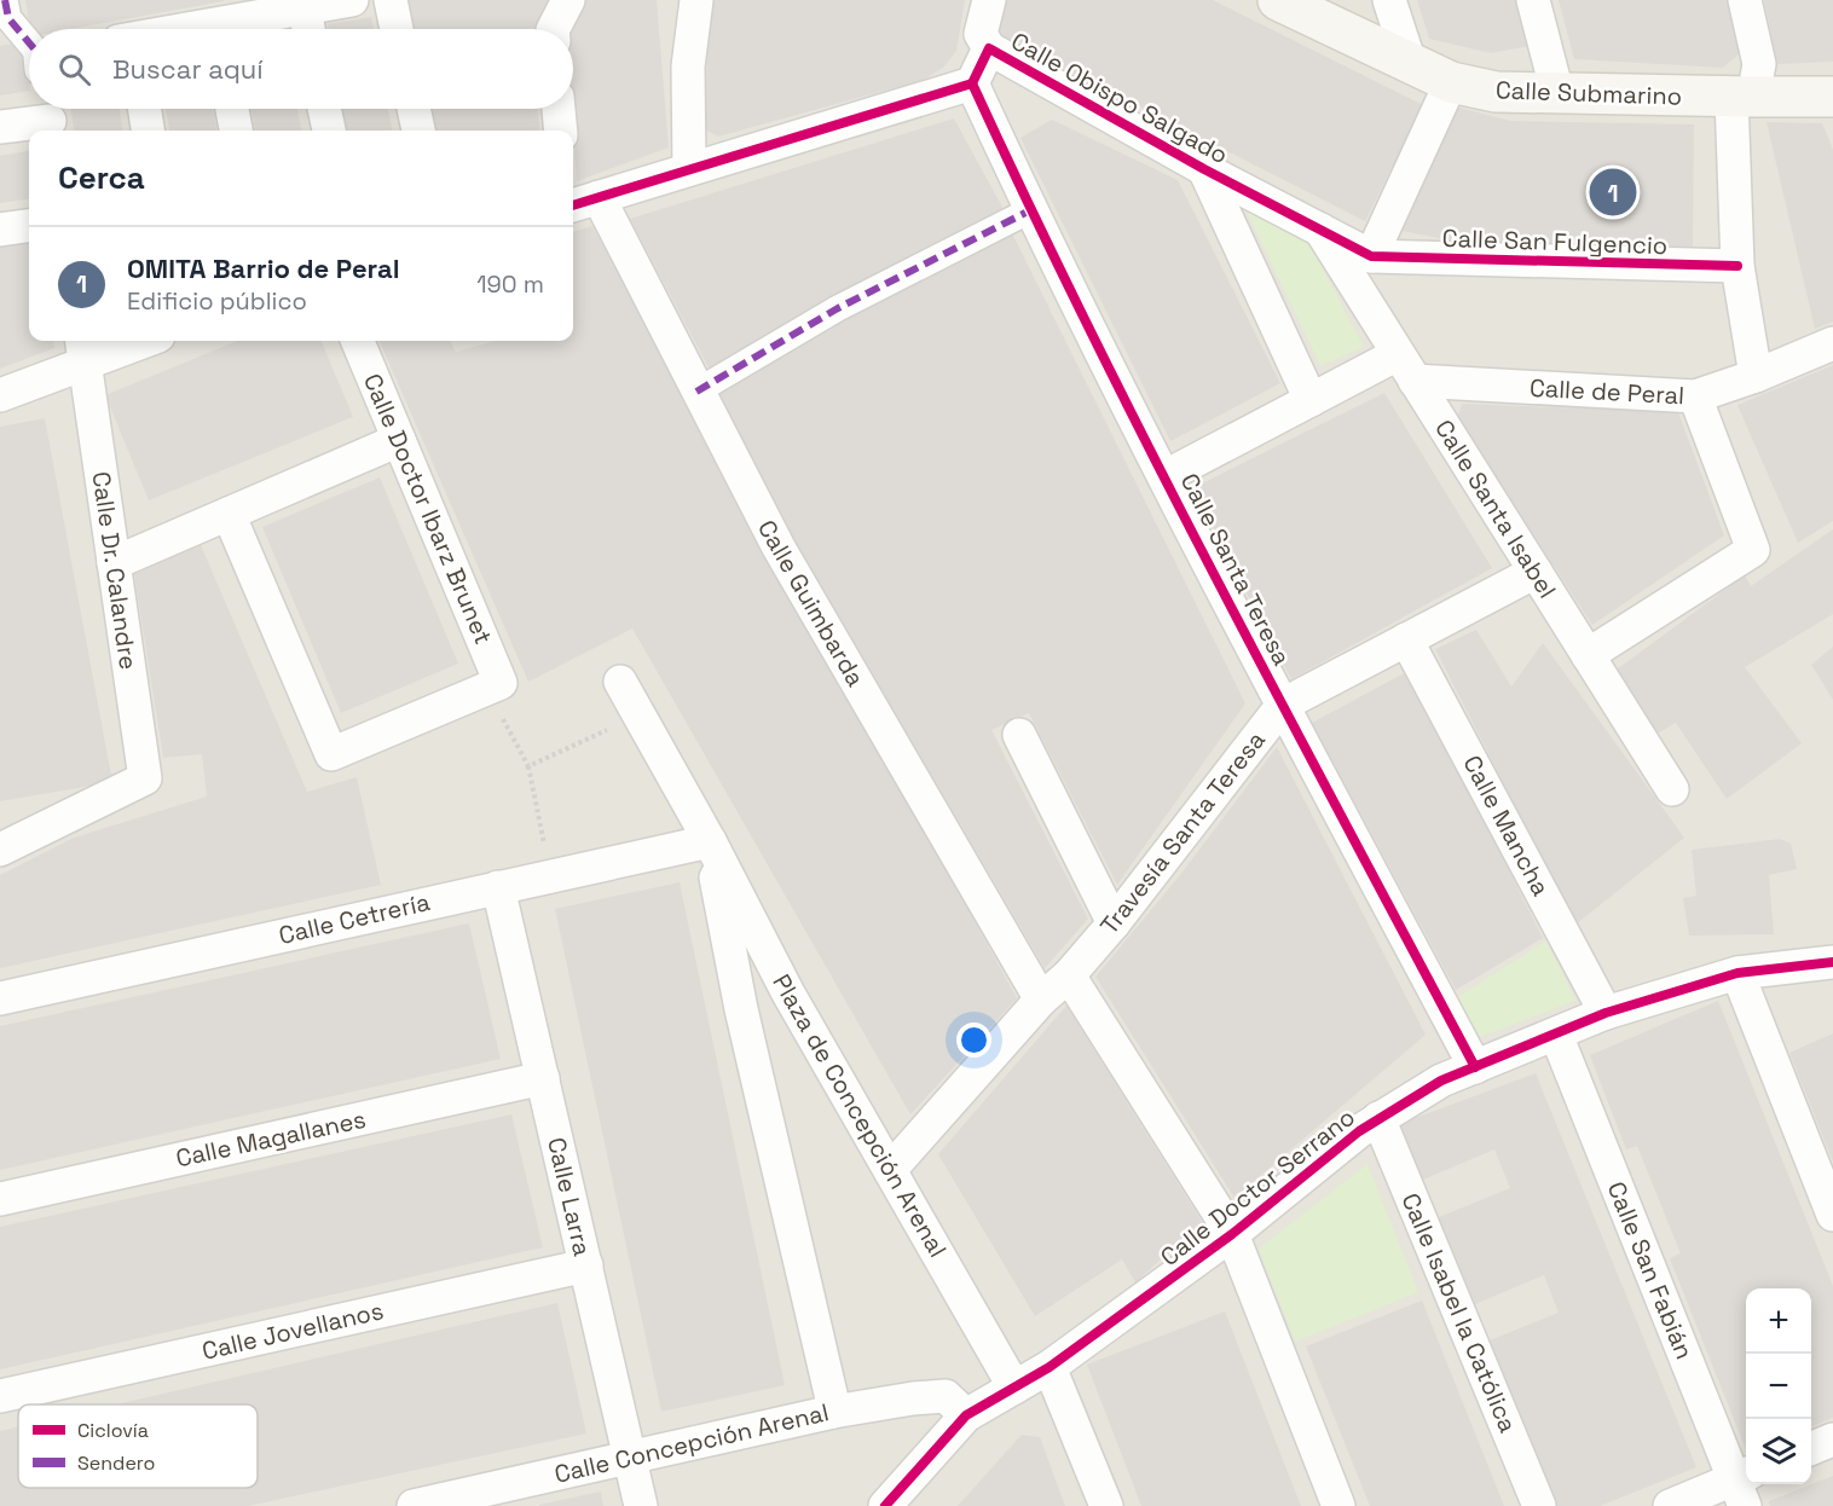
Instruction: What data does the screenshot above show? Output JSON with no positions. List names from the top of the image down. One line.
{"streets":{"main road":["Calle Submarino"],"street":["Calle Obispo Salgado","Calle San Fulgencio","Calle de Peral","Calle Doctor Ibarz Brunet","Calle Santa Isabel","Calle Santa Teresa","Calle Dr. Calandre","Calle Guimbarda","Calle Mancha","Travesía Santa Teresa","Calle Cetrería","Plaza de Concepción Arenal","Calle Magallanes","Calle Doctor Serrano","Calle Larra","Calle San Fabián","Calle Isabel la Católica","Calle Jovellanos","Calle Concepción Arenal"]},"crossings":[["Calle Obispo Salgado","Calle San Fulgencio"],["Calle Obispo Salgado","Calle Santa Isabel"],["Calle Obispo Salgado","Calle Santa Teresa"],["Calle de Peral","Calle Santa Isabel"],["Calle Santa Isabel","Travesía Santa Teresa"],["Calle Santa Teresa","Travesía Santa Teresa"],["Calle Santa Teresa","Calle Doctor Serrano"],["Calle Guimbarda","Travesía Santa Teresa"],["Calle Mancha","Travesía Santa Teresa"],["Calle Mancha","Calle Doctor Serrano"],["Travesía Santa Teresa","Plaza de Concepción Arenal"],["Calle Cetrería","Plaza de Concepción Arenal"],["Calle Cetrería","Calle Larra"],["Plaza de Concepción Arenal","Calle Doctor Serrano"],["Plaza de Concepción Arenal","Calle Concepción Arenal"],["Calle Magallanes","Calle Larra"],["Calle Doctor Serrano","Calle San Fabián"],["Calle Doctor Serrano","Calle Isabel la Católica"],["Calle Doctor Serrano","Calle Concepción Arenal"],["Calle Larra","Calle Jovellanos"],["Calle Larra","Calle Concepción Arenal"]],"legend":["Ciclovía","Sendero"],"page":{"search":"Buscar aquí","heading":"Cerca","pins":"1","list":[{"mark":"1","name":"OMITA Barrio de Peral","note":"Edificio público","value":"190 m"}],"map_buttons":["+","−"]}}
